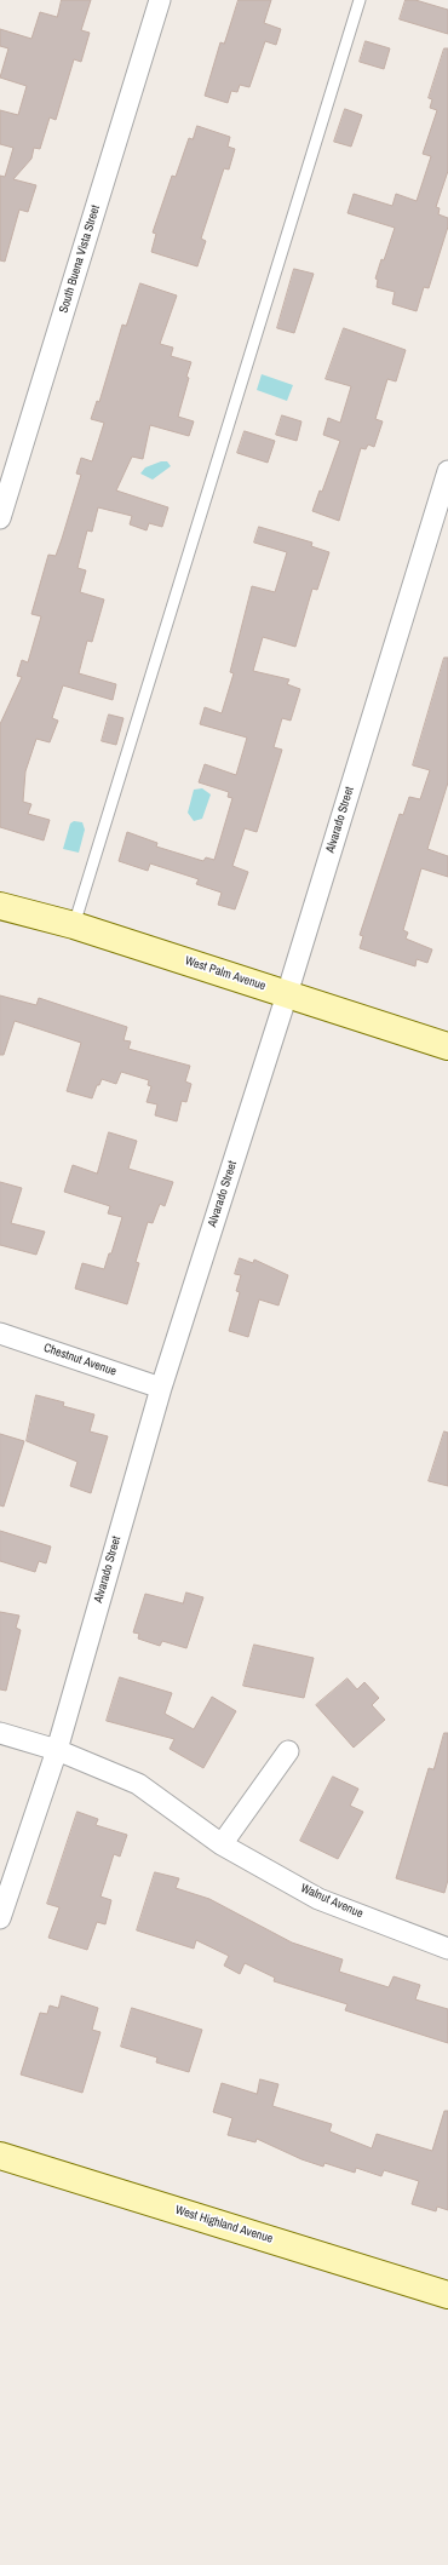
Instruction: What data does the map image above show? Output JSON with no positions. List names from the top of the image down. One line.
{"streets":{"street":["South Buena Vista Street","Alvarado Street","West Palm Avenue","Chestnut Avenue","Walnut Avenue","West Highland Avenue"]},"crossings":[["Alvarado Street","West Palm Avenue"],["Alvarado Street","Chestnut Avenue"],["Alvarado Street","Walnut Avenue"]]}
